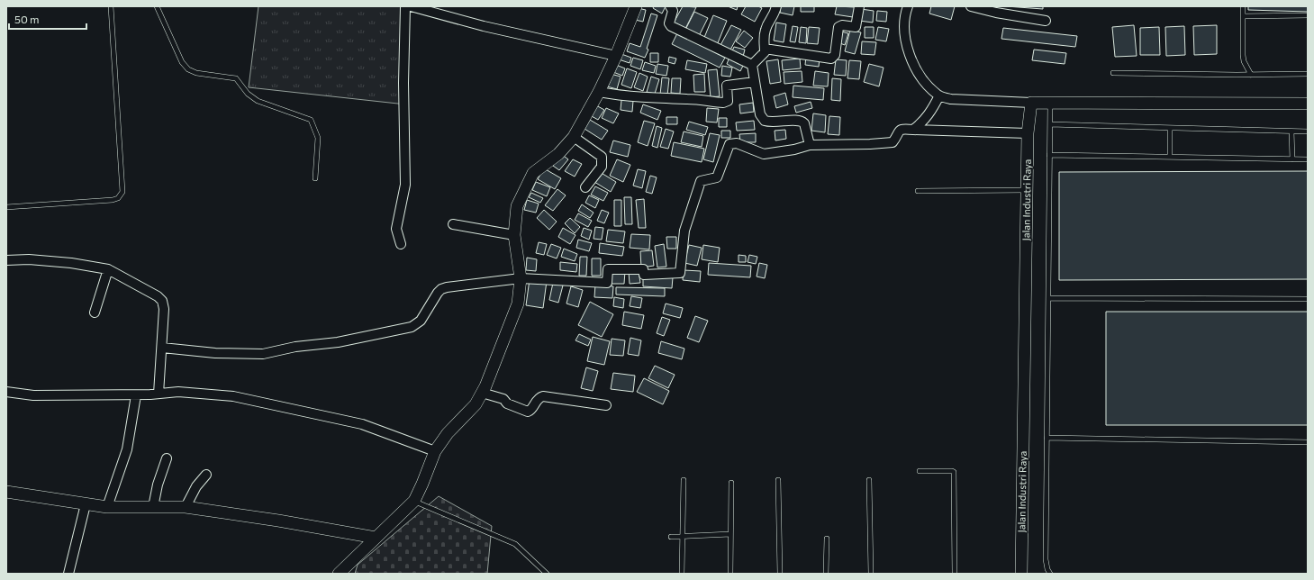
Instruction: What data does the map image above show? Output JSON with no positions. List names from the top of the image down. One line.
{"streets":{"street":["Jalan Industri Raya"]},"scale_bar":"50 m"}
